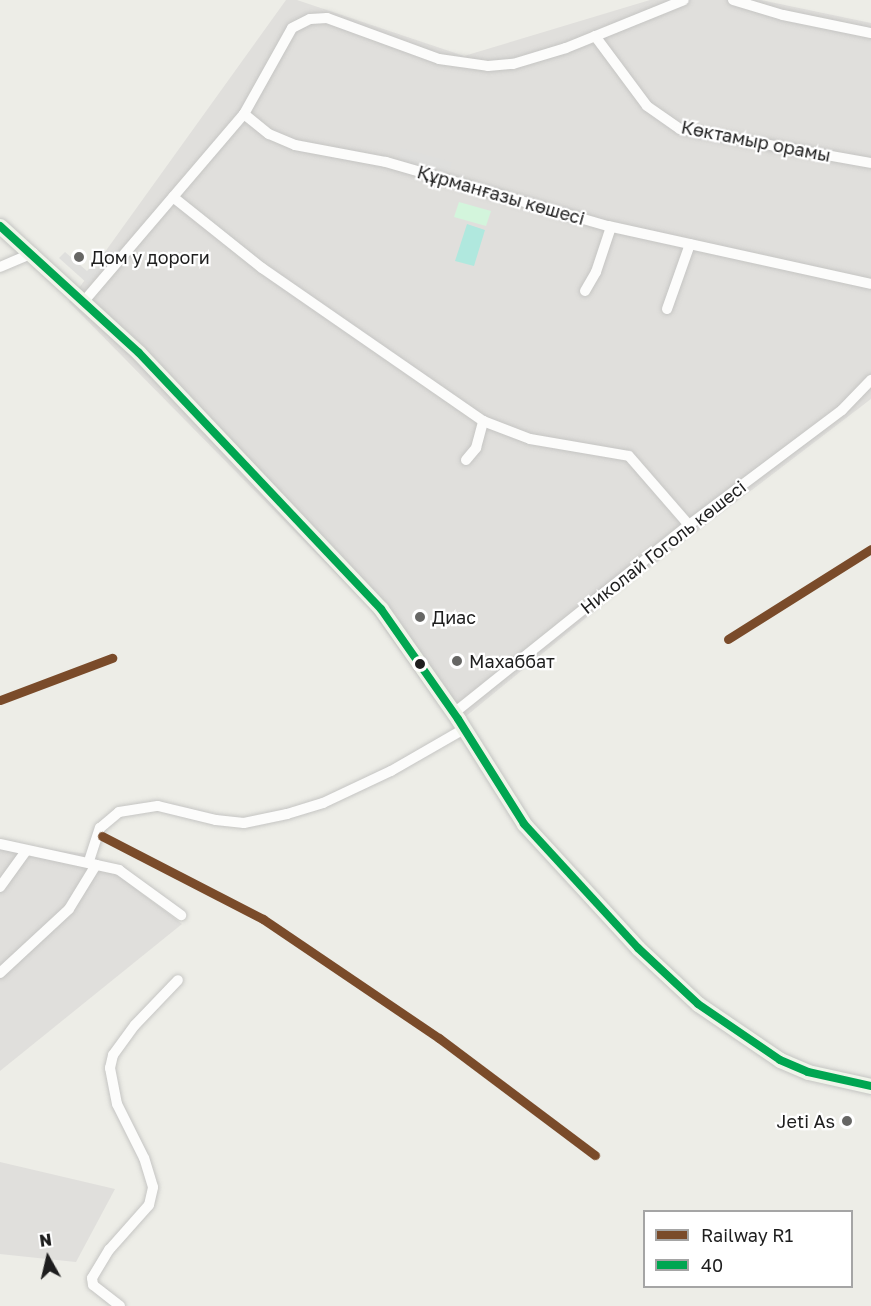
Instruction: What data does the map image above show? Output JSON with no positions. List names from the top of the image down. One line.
{"streets":{"street":["Көктамыр орамы","Құрманғазы көшесі","Николай Гоголь көшесі"]},"places":["Дом у дороги","Диас","Махаббат","Jeti As"],"lines":["transit line 40","rail line R1"],"legend":["Railway R1","40"],"north":"top"}
